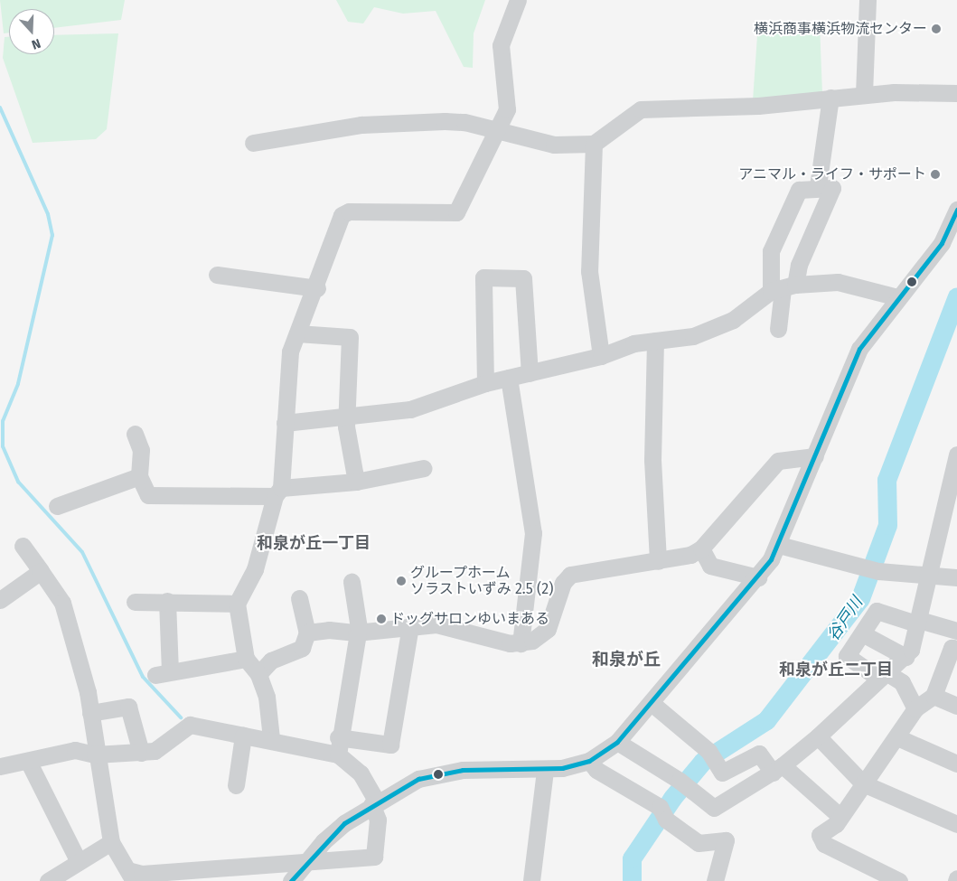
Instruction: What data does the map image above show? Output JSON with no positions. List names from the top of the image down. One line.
{"districts":["和泉が丘一丁目","和泉が丘","和泉が丘二丁目"],"water":["谷戸川"],"places":["横浜商事横浜物流センター","アニマル・ライフ・サポート","グループホーム ソラストいずみ 2.5 (2)","ドッグサロンゆいまある"],"north":"bottom"}
